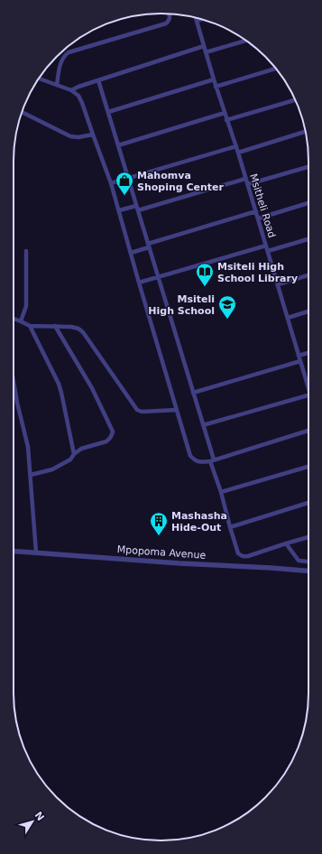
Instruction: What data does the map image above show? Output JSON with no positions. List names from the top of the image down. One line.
{"streets":{"street":["Msitheli Road","Mpopoma Avenue"]},"places":{"shop":["Mahomva Shoping Center"],"library":["Msiteli High School Library"],"school or university":["Msiteli High School"],"building":["Mashasha Hide-Out"]},"north":"top right"}
